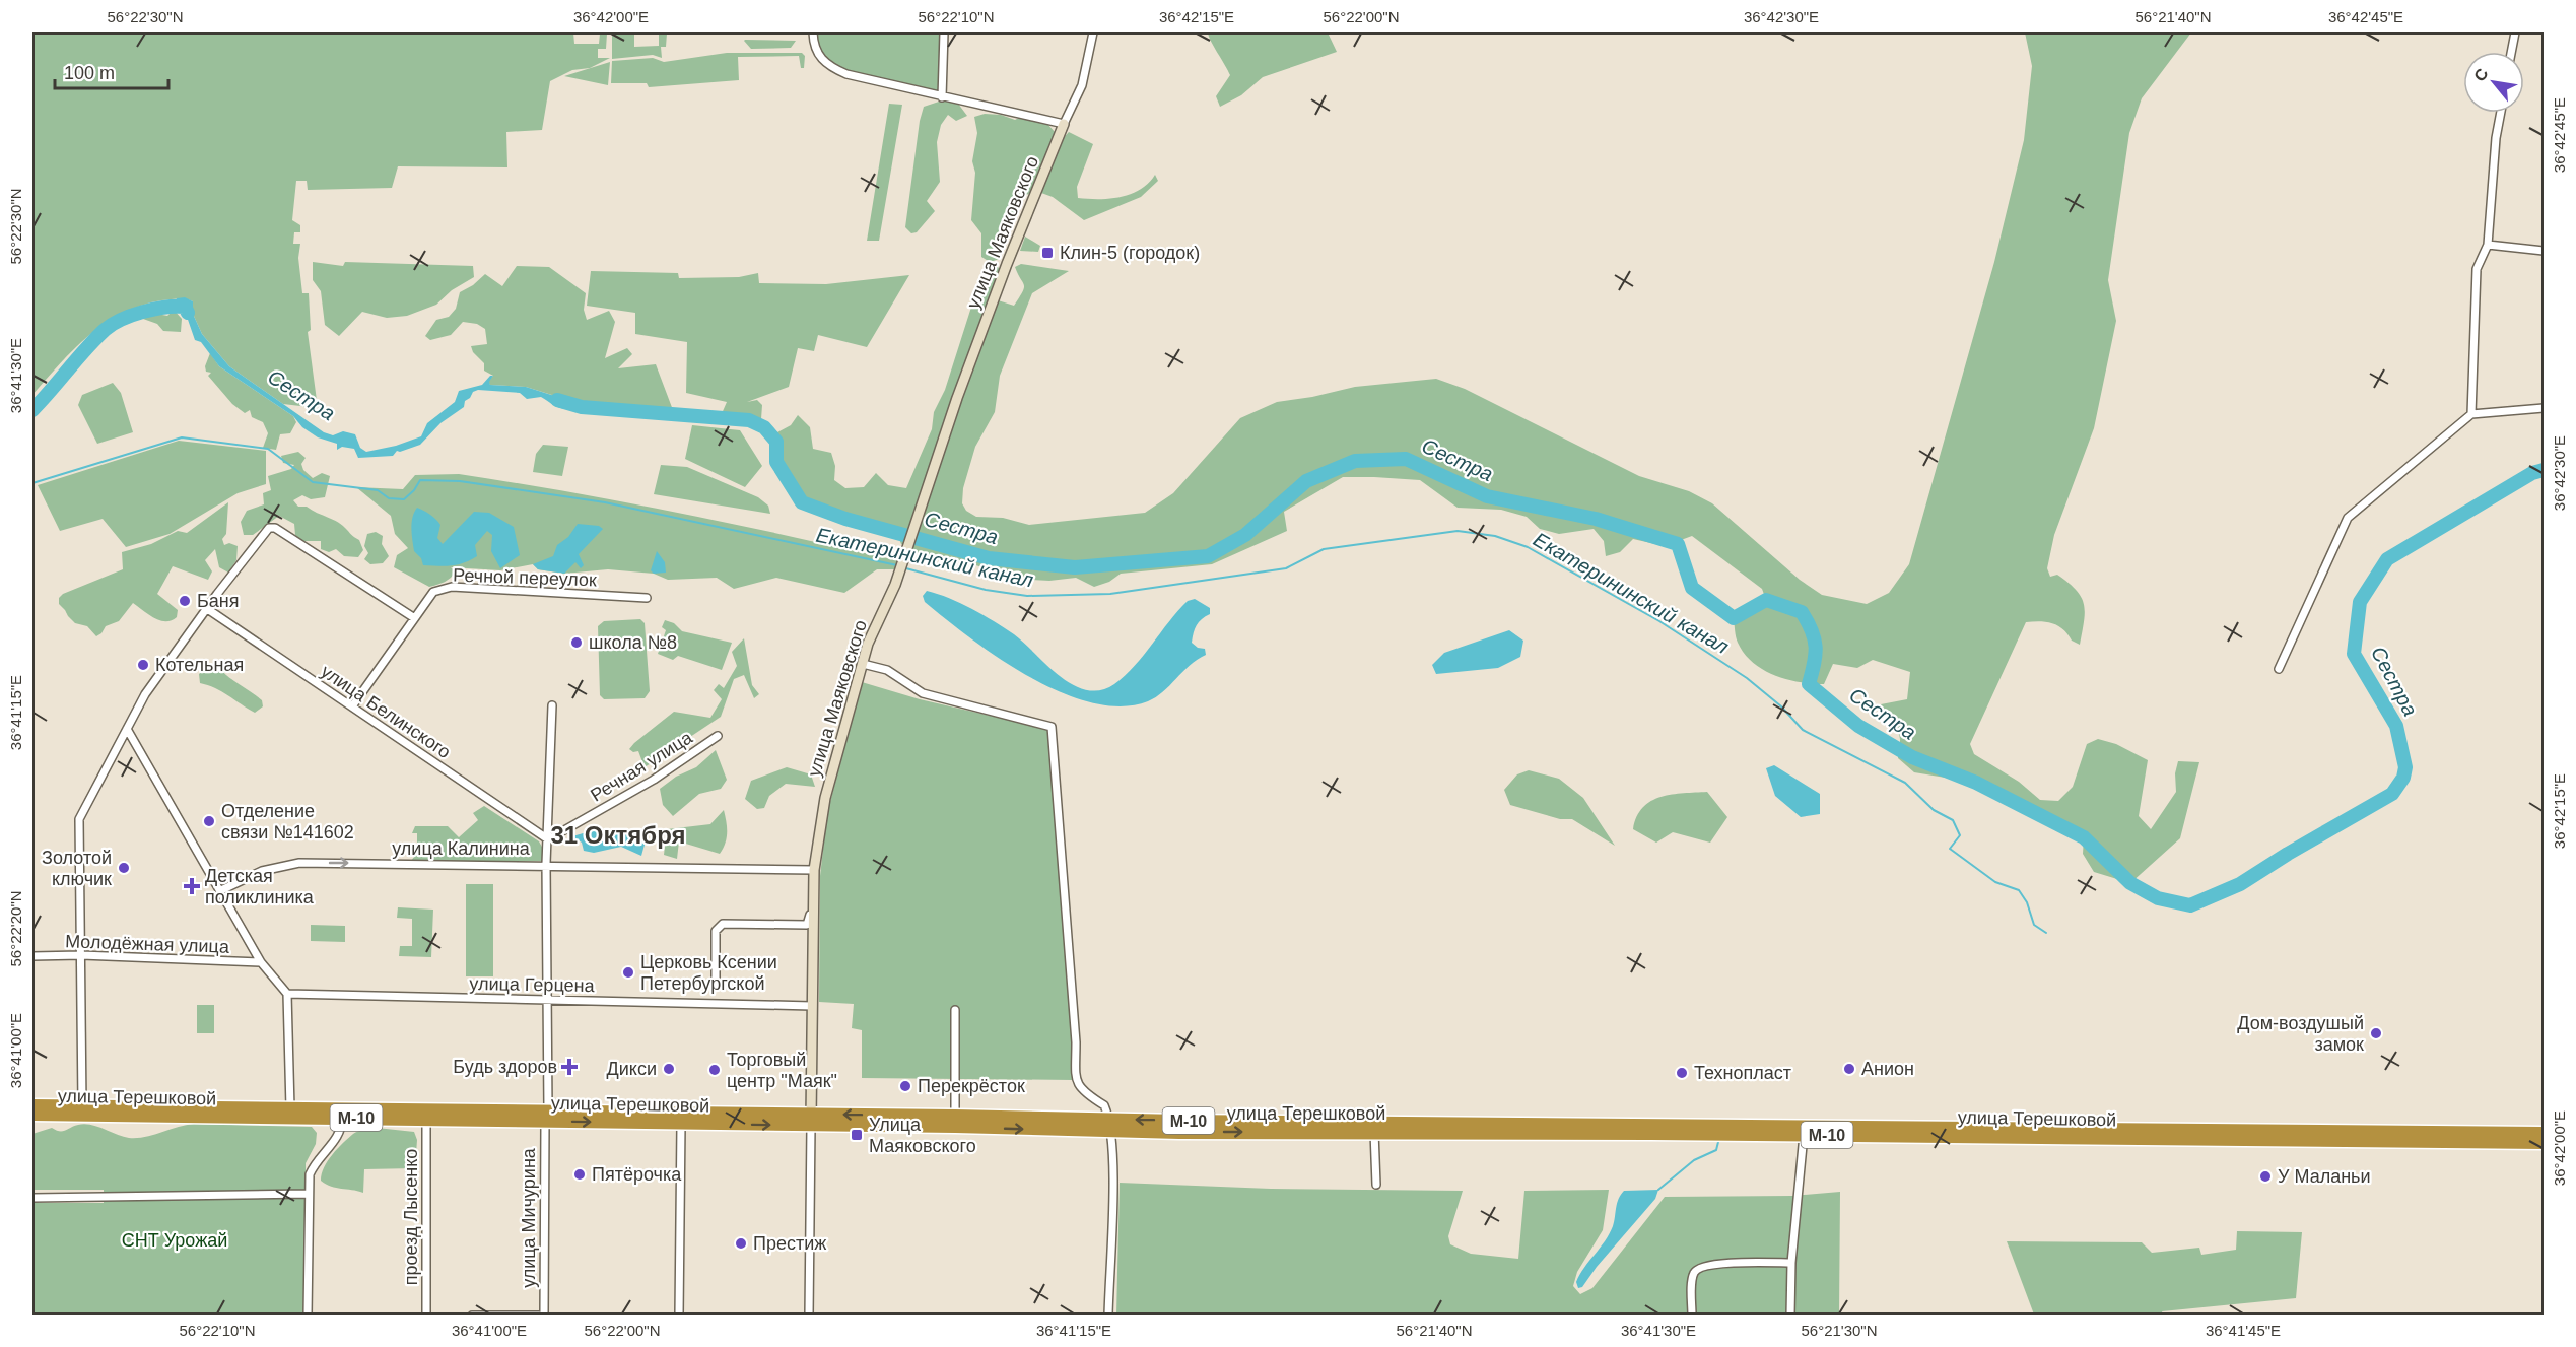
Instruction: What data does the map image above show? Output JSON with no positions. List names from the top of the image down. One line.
{"streets":{"highway":["улица Терешковой","М-10"],"street":["улица Маяковского","Речной переулок","улица Белинского","Речная улица","улица Калинина","Молодёжная улица","улица Герцена","проезд Лысенко","улица Мичурина"]},"crossings":[["улица Маяковского","улица Калинина"],["улица Маяковского","улица Герцена"],["улица Маяковского","улица Терешковой"],["Речной переулок","улица Белинского"],["улица Белинского","Речная улица"],["улица Белинского","улица Мичурина"],["Речная улица","улица Мичурина"],["улица Калинина","улица Мичурина"],["улица Герцена","улица Мичурина"],["улица Терешковой","проезд Лысенко"],["улица Терешковой","улица Мичурина"]],"one_way":["улица Калинина"],"districts":["31 Октября"],"water":["Сестра","Екатерининский канал"],"parks":["СНТ Урожай"],"places":{"transit":["Клин-5 (городок)","Улица Маяковского"],"other":["Баня","школа №8","Котельная","Отделение связи №141602","Золотой ключик","Церковь Ксении Петербургской","Дом-воздушый замок","Дикси","Анион","Торговый центр \"Маяк\"","Технопласт","Перекрёсток","Пятёрочка","У Маланьи","Престиж"],"health":["Детская поликлиника","Будь здоров"]},"scale_bar":"100 m","north":"top left","coordinates":["56°22'30\"N","36°42'00\"E","56°22'10\"N","36°42'15\"E","56°22'00\"N","36°42'30\"E","56°21'40\"N","36°42'45\"E","36°41'30\"E","36°41'15\"E","56°22'20\"N","36°41'00\"E","56°21'30\"N","36°41'45\"E"]}
